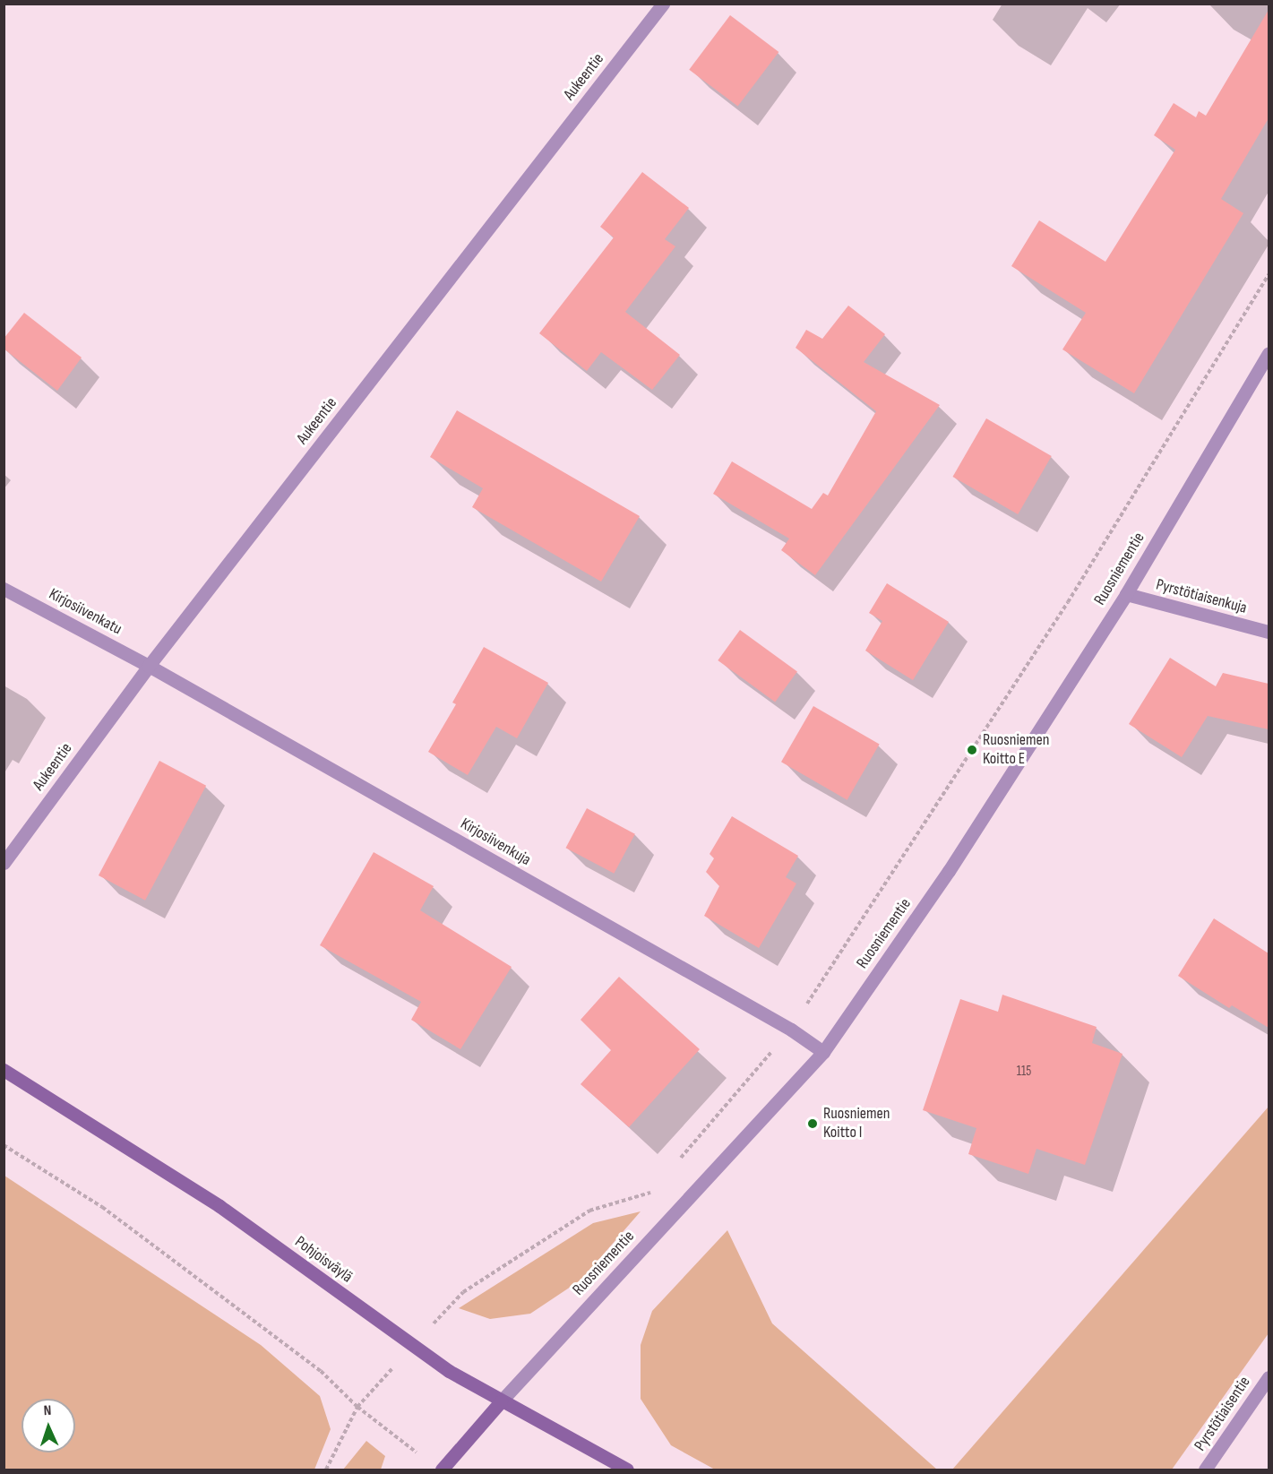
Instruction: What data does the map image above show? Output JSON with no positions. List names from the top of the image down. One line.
{"streets":{"main road":["Ruosniementie","Pohjoisväylä"],"street":["Aukeentie","Pyrstötiaisenkuja","Kirjosiivenkatu","Kirjosiivenkuja","Pyrstötiaisentie"]},"crossings":[["Aukeentie","Kirjosiivenkatu"],["Aukeentie","Kirjosiivenkuja"],["Ruosniementie","Pyrstötiaisenkuja"],["Ruosniementie","Kirjosiivenkuja"],["Ruosniementie","Pohjoisväylä"],["Kirjosiivenkatu","Kirjosiivenkuja"]],"places":["Ruosniemen Koitto E","Ruosniemen Koitto I"],"house_numbers":["115"],"north":"top"}
